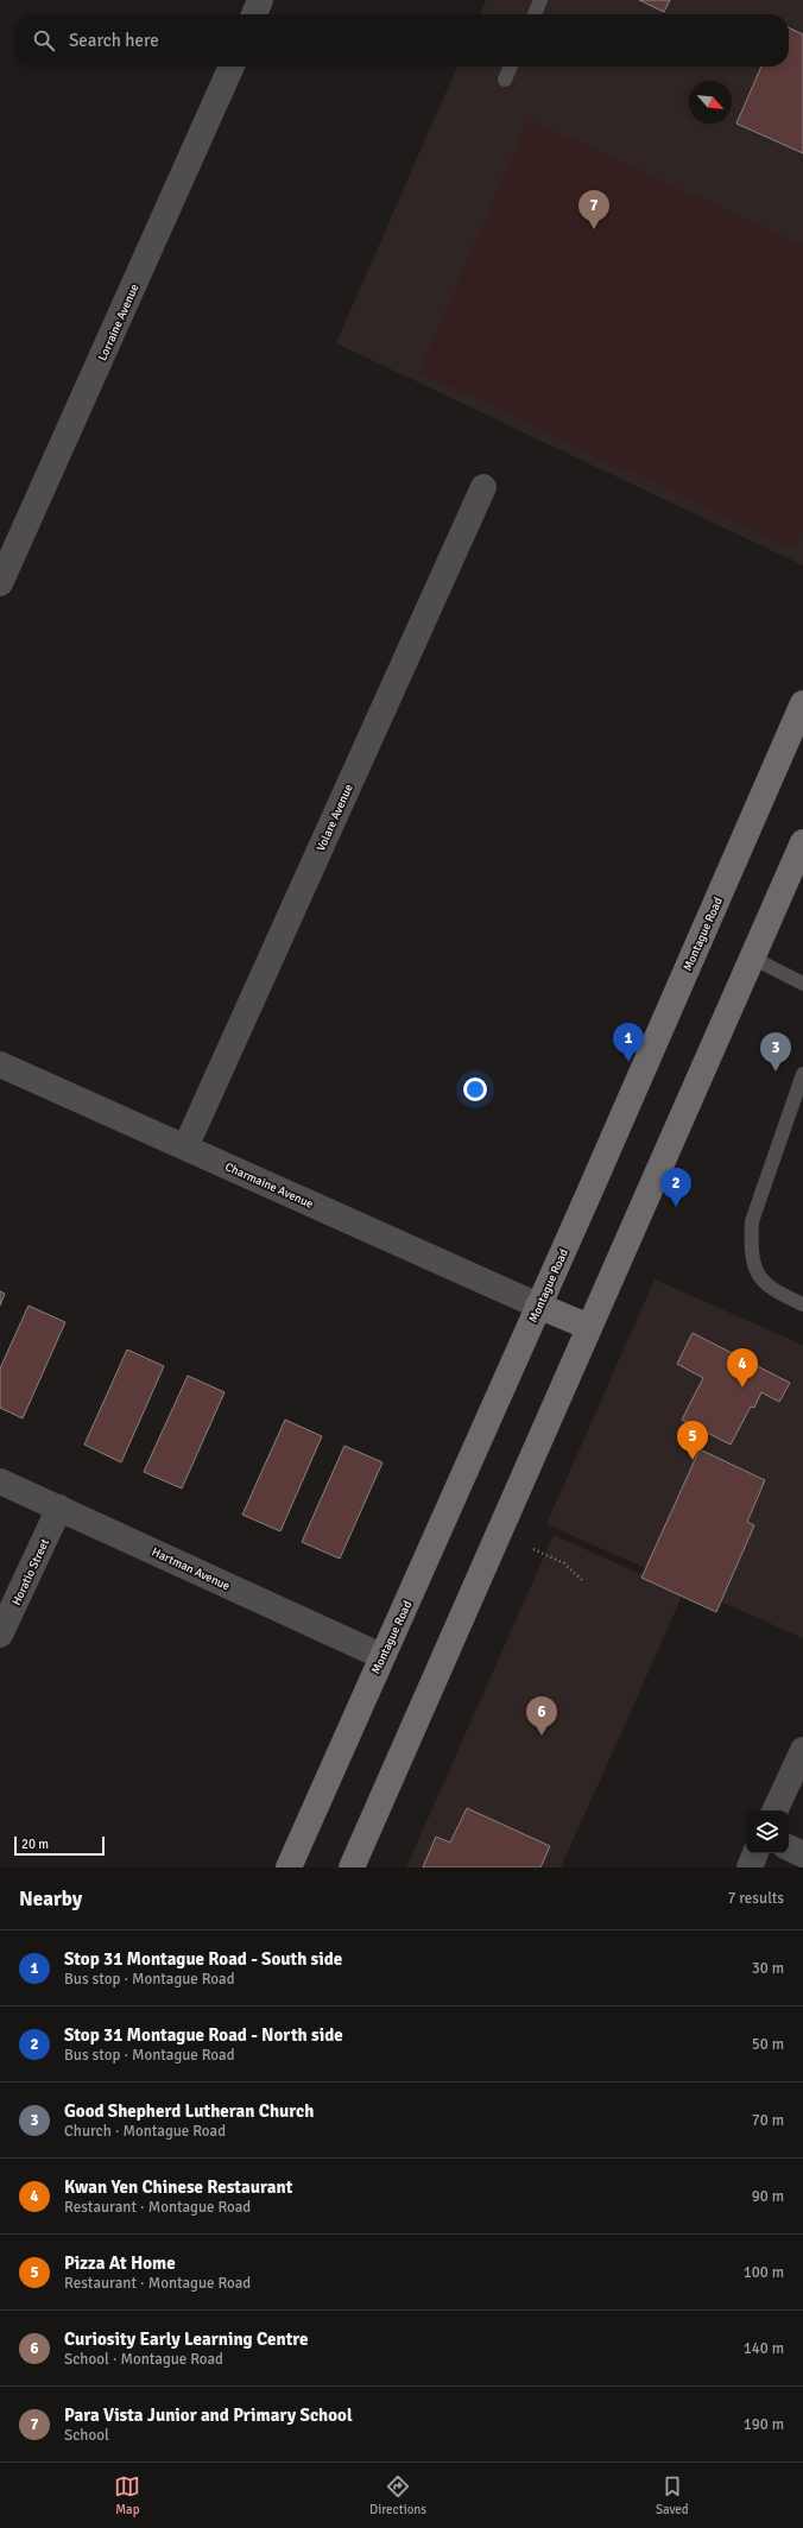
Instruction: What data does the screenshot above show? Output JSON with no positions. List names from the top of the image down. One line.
{"streets":{"main road":["Montague Road"],"street":["Lorraine Avenue","Volare Avenue","Charmaine Avenue","Hartman Avenue","Horatio Street"]},"crossings":[["Volare Avenue","Charmaine Avenue"],["Montague Road","Charmaine Avenue"],["Montague Road","Hartman Avenue"],["Hartman Avenue","Horatio Street"]],"scale_bar":"20 m","north":"bottom right","page":{"search":"Search here","pins":["7","1","3","2","4","5","6"],"scale":"20 m","heading":["Nearby","7 results"],"list":[{"mark":"1","name":"Stop 31 Montague Road - South side","note":"Bus stop · Montague Road","value":"30 m"},{"mark":"2","name":"Stop 31 Montague Road - North side","note":"Bus stop · Montague Road","value":"50 m"},{"mark":"3","name":"Good Shepherd Lutheran Church","note":"Church · Montague Road","value":"70 m"},{"mark":"4","name":"Kwan Yen Chinese Restaurant","note":"Restaurant · Montague Road","value":"90 m"},{"mark":"5","name":"Pizza At Home","note":"Restaurant · Montague Road","value":"100 m"},{"mark":"6","name":"Curiosity Early Learning Centre","note":"School · Montague Road","value":"140 m"},{"mark":"7","name":"Para Vista Junior and Primary School","note":"School","value":"190 m"}],"nav":["Map","Directions","Saved"]}}
